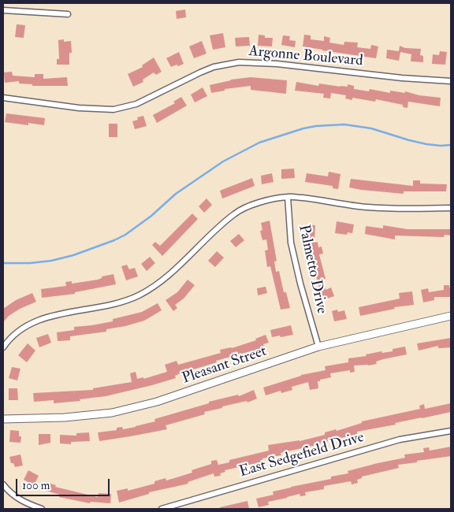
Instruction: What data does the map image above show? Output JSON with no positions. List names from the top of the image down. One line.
{"streets":{"street":["Argonne Boulevard","Palmetto Drive","Pleasant Street","East Sedgefield Drive"]},"crossings":[["Palmetto Drive","Pleasant Street"]],"scale_bar":"100 m"}
